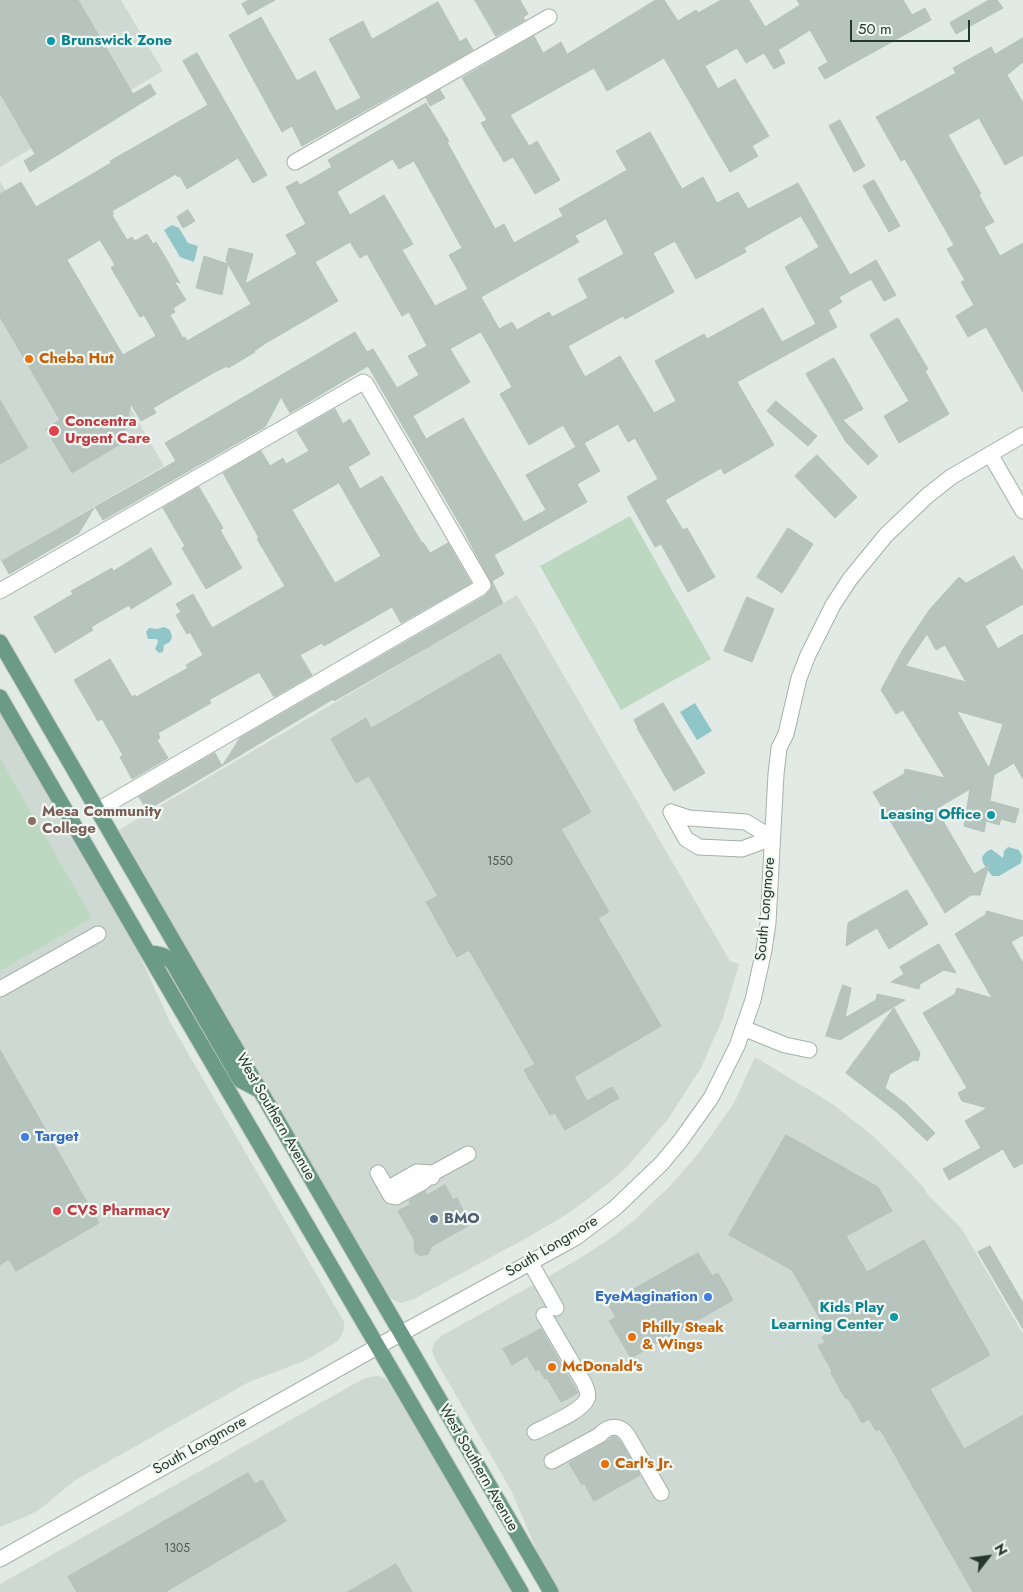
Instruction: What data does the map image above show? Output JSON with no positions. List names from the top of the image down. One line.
{"streets":{"main road":["West Southern Avenue"],"street":["South Longmore"]},"crossings":[["South Longmore","West Southern Avenue"]],"places":["Brunswick Zone","Cheba Hut","Concentra Urgent Care","Leasing Office","Mesa Community College","Target","CVS Pharmacy","BMO","EyeMagination","Kids Play Learning Center","Philly Steak & Wings","McDonald's","Carl's Jr."],"house_numbers":["1550","1305"],"scale_bar":"50 m","north":"top right"}
